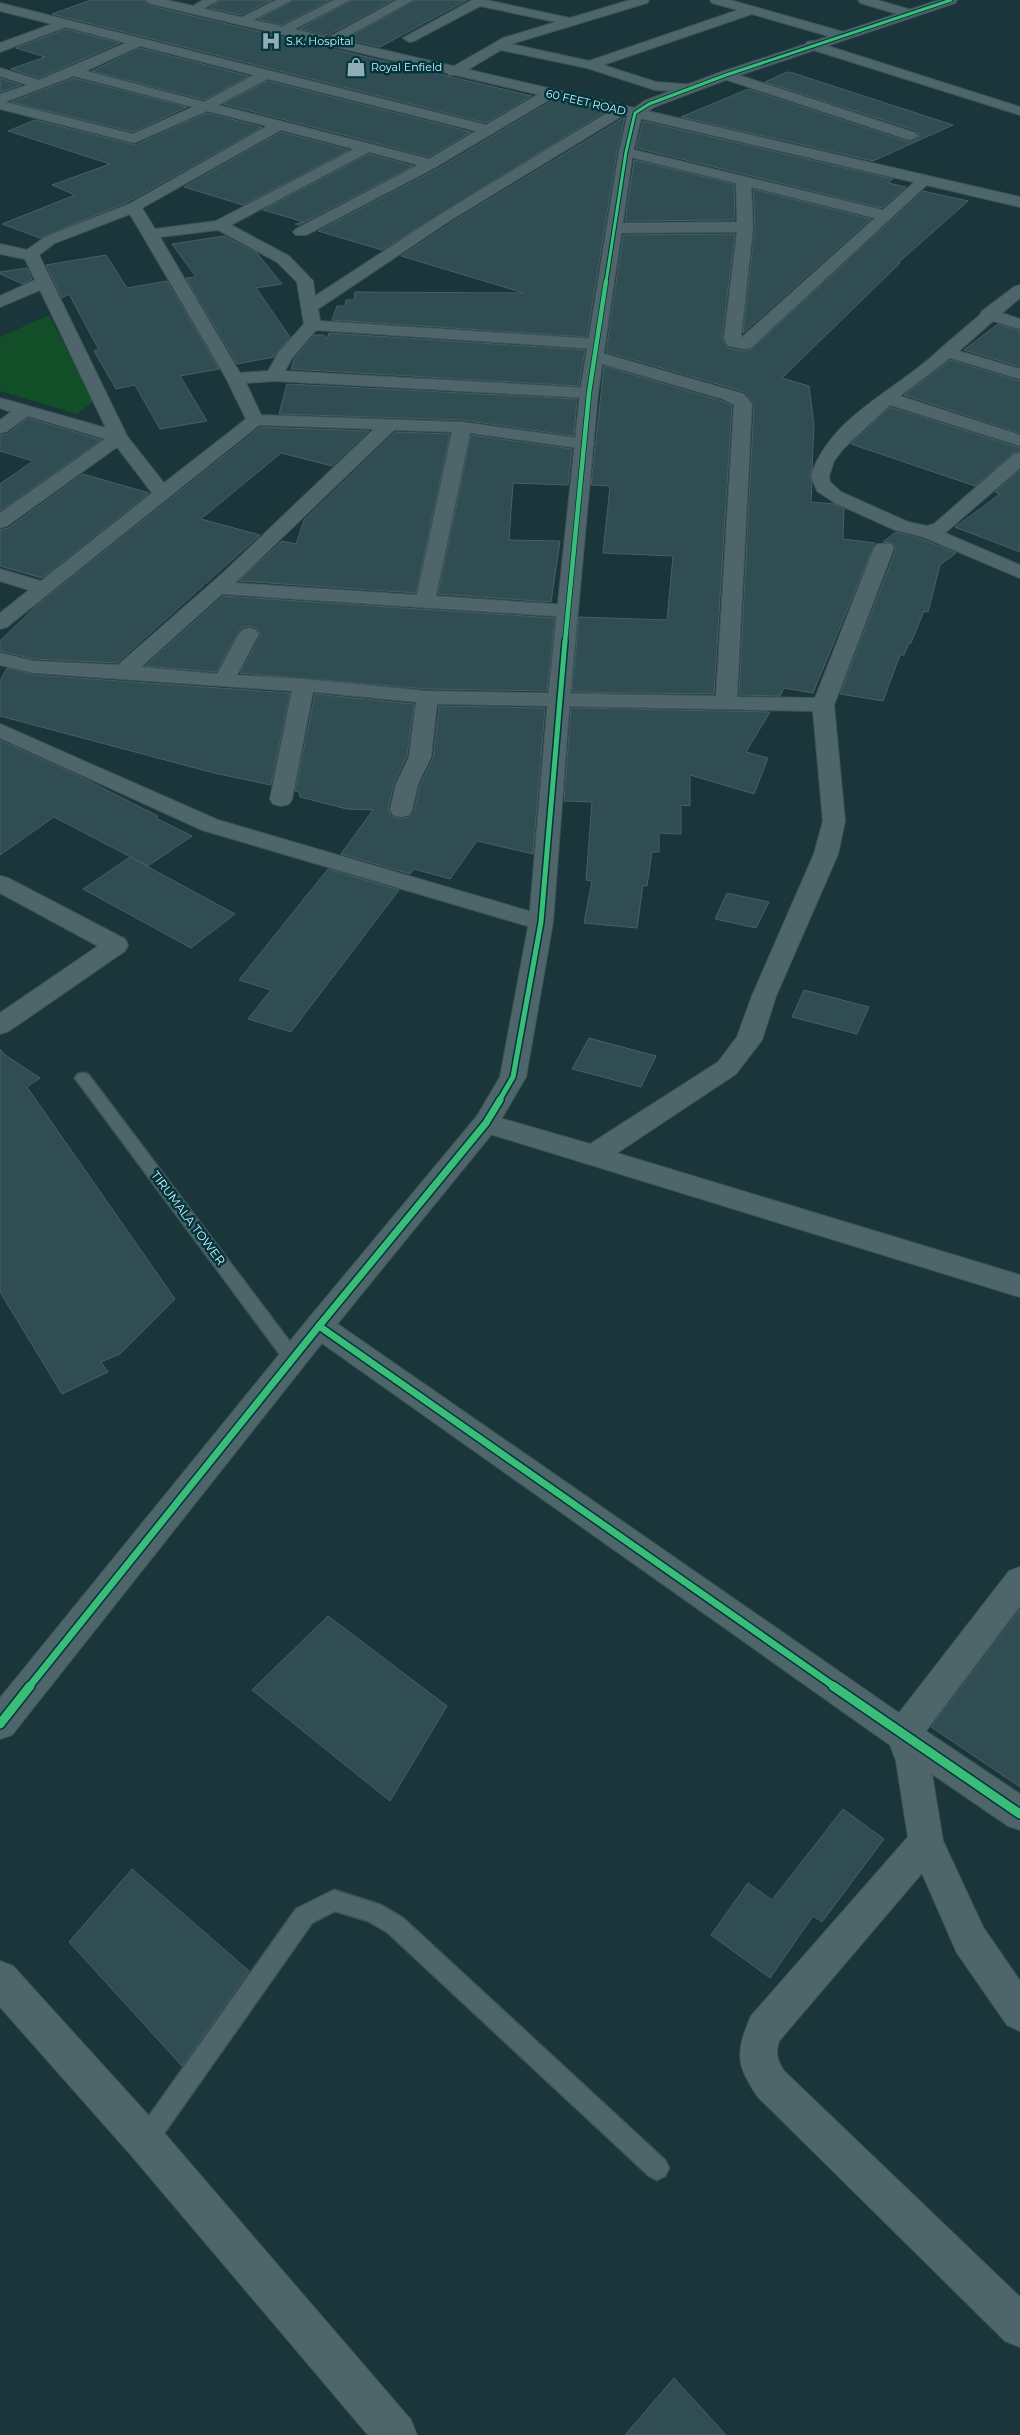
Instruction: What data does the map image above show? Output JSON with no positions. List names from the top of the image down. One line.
{"streets":{"street":["60 FEET ROAD"],"lane":["TIRUMALA TOWER"]},"places":{"hospital":["S.K. Hospital"],"shop":["Royal Enfield"]}}
